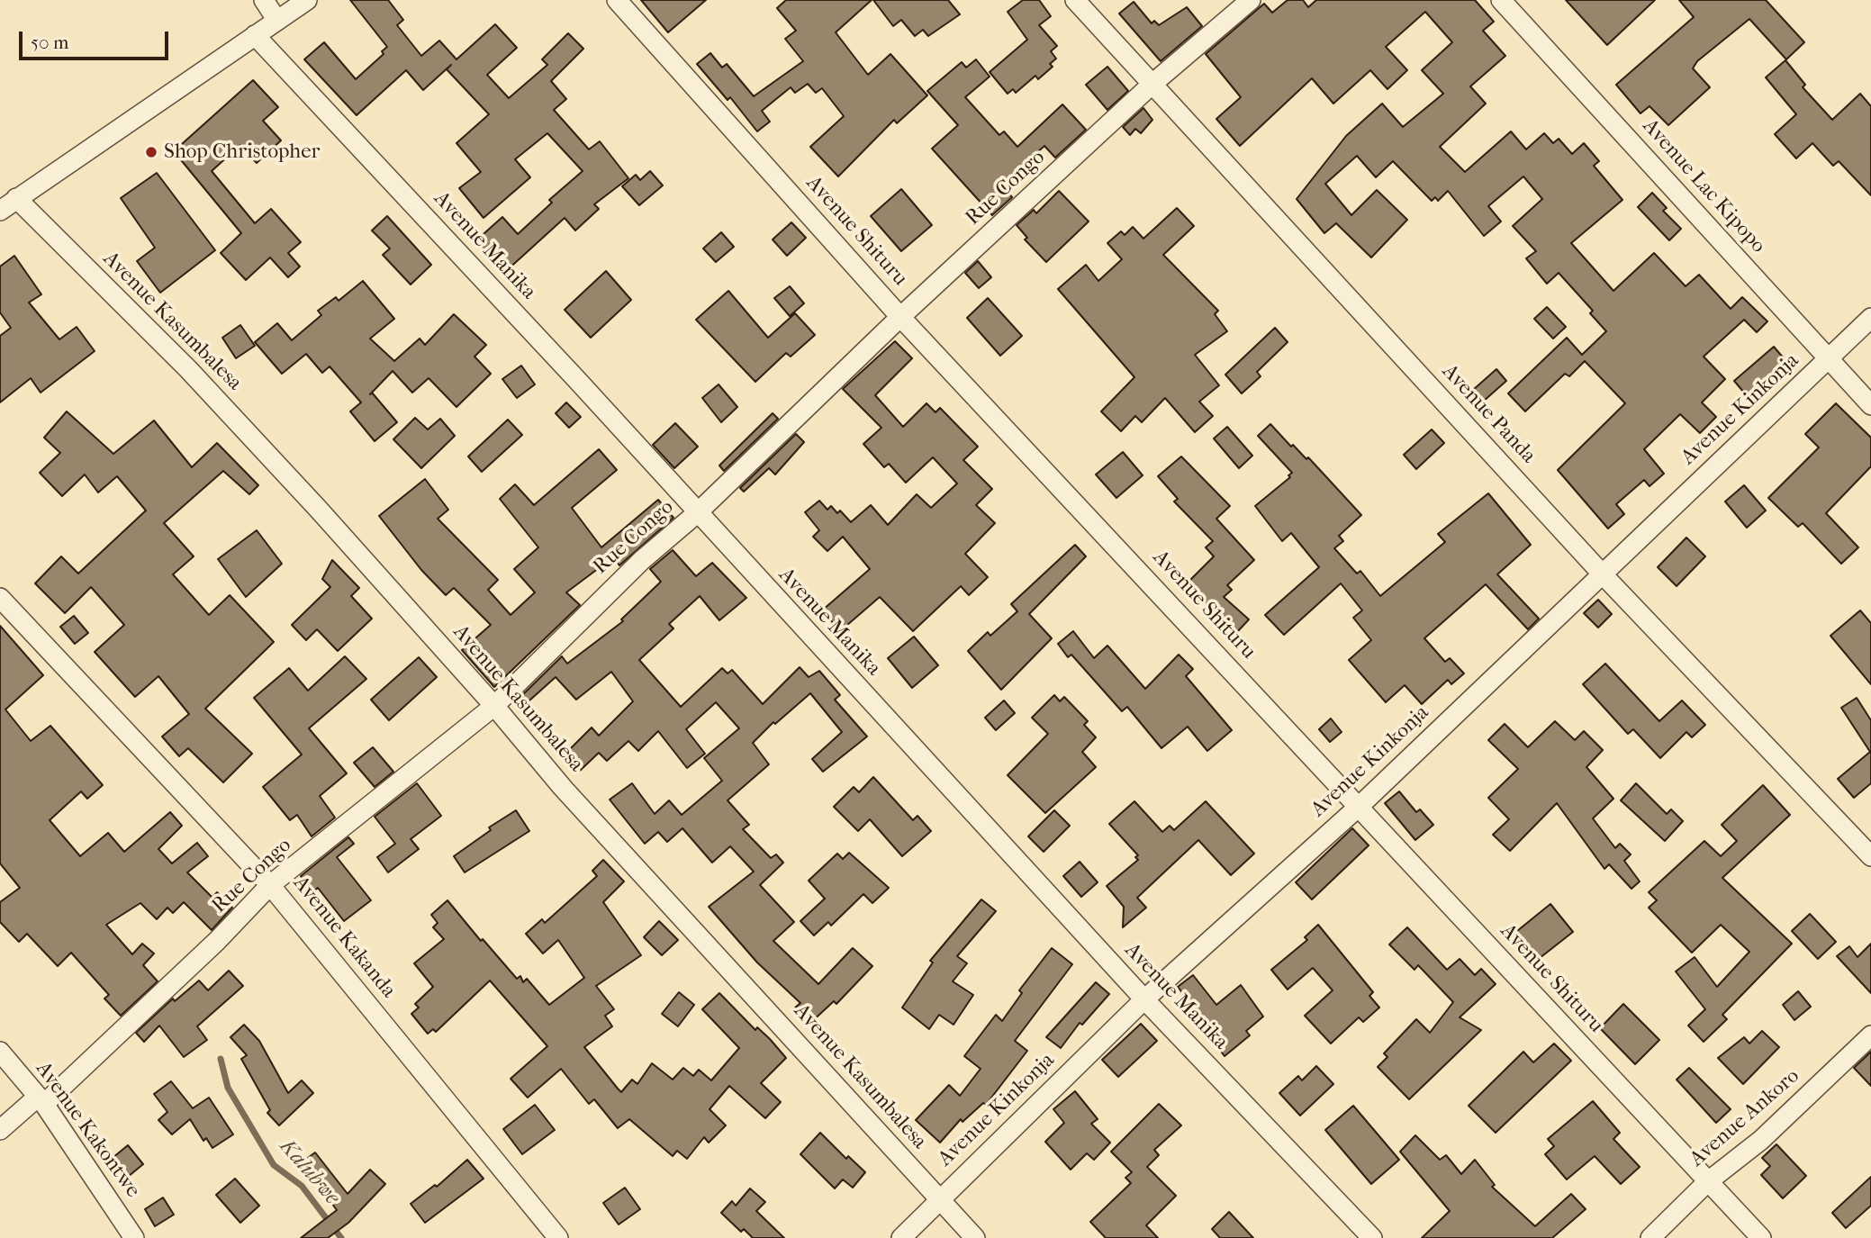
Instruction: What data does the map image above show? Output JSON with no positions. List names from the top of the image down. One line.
{"streets":{"street":["Avenue Lac Kipopo","Rue Congo","Avenue Shituru","Avenue Manika","Avenue Kasumbalesa","Avenue Kinkonja","Avenue Panda","Avenue Kakanda","Avenue Ankoro","Avenue Kakontwe"]},"crossings":[["Avenue Lac Kipopo","Avenue Kinkonja"],["Rue Congo","Avenue Shituru"],["Rue Congo","Avenue Manika"],["Rue Congo","Avenue Kasumbalesa"],["Rue Congo","Avenue Panda"],["Rue Congo","Avenue Kakanda"],["Rue Congo","Avenue Kakontwe"],["Avenue Shituru","Avenue Kinkonja"],["Avenue Shituru","Avenue Ankoro"],["Avenue Manika","Avenue Kinkonja"],["Avenue Kasumbalesa","Avenue Kinkonja"],["Avenue Kinkonja","Avenue Panda"]],"water":["Kalubwe"],"places":["Shop Christopher"],"scale_bar":"50 m"}
